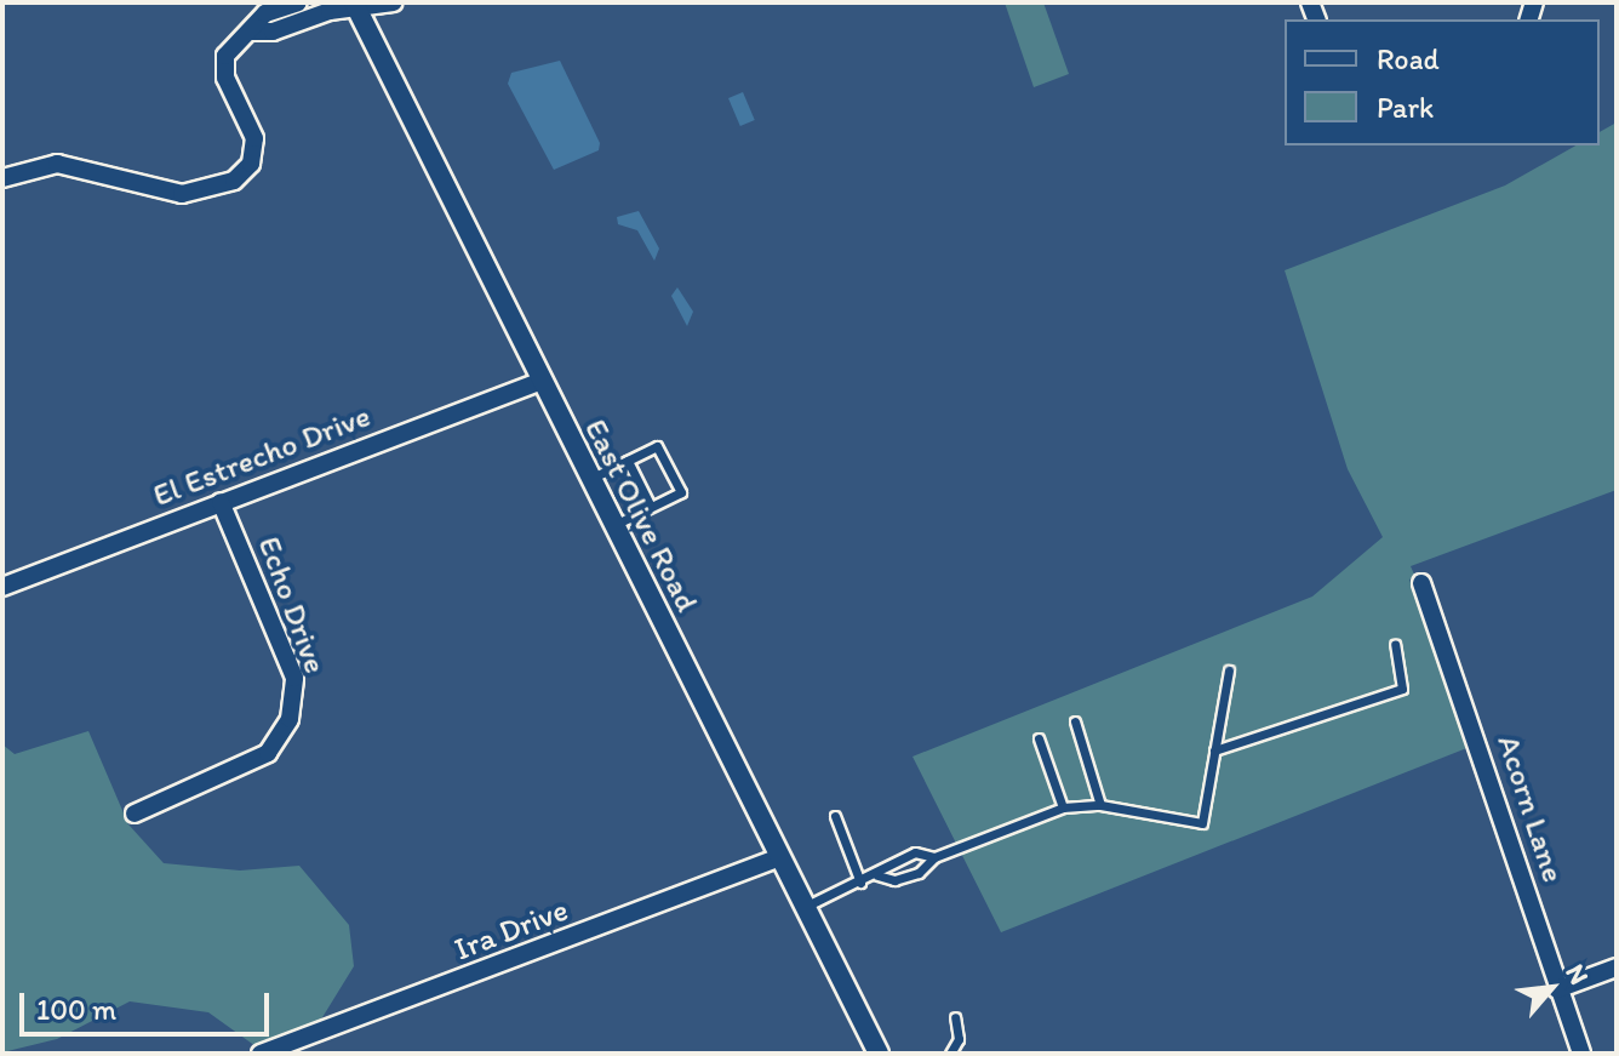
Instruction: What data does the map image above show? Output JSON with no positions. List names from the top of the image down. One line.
{"streets":{"street":["El Estrecho Drive","East Olive Road","Echo Drive","Acorn Lane","Ira Drive"]},"crossings":[["El Estrecho Drive","East Olive Road"],["El Estrecho Drive","Echo Drive"],["East Olive Road","Ira Drive"]],"legend":["Road","Park"],"scale_bar":"100 m","north":"top right"}
